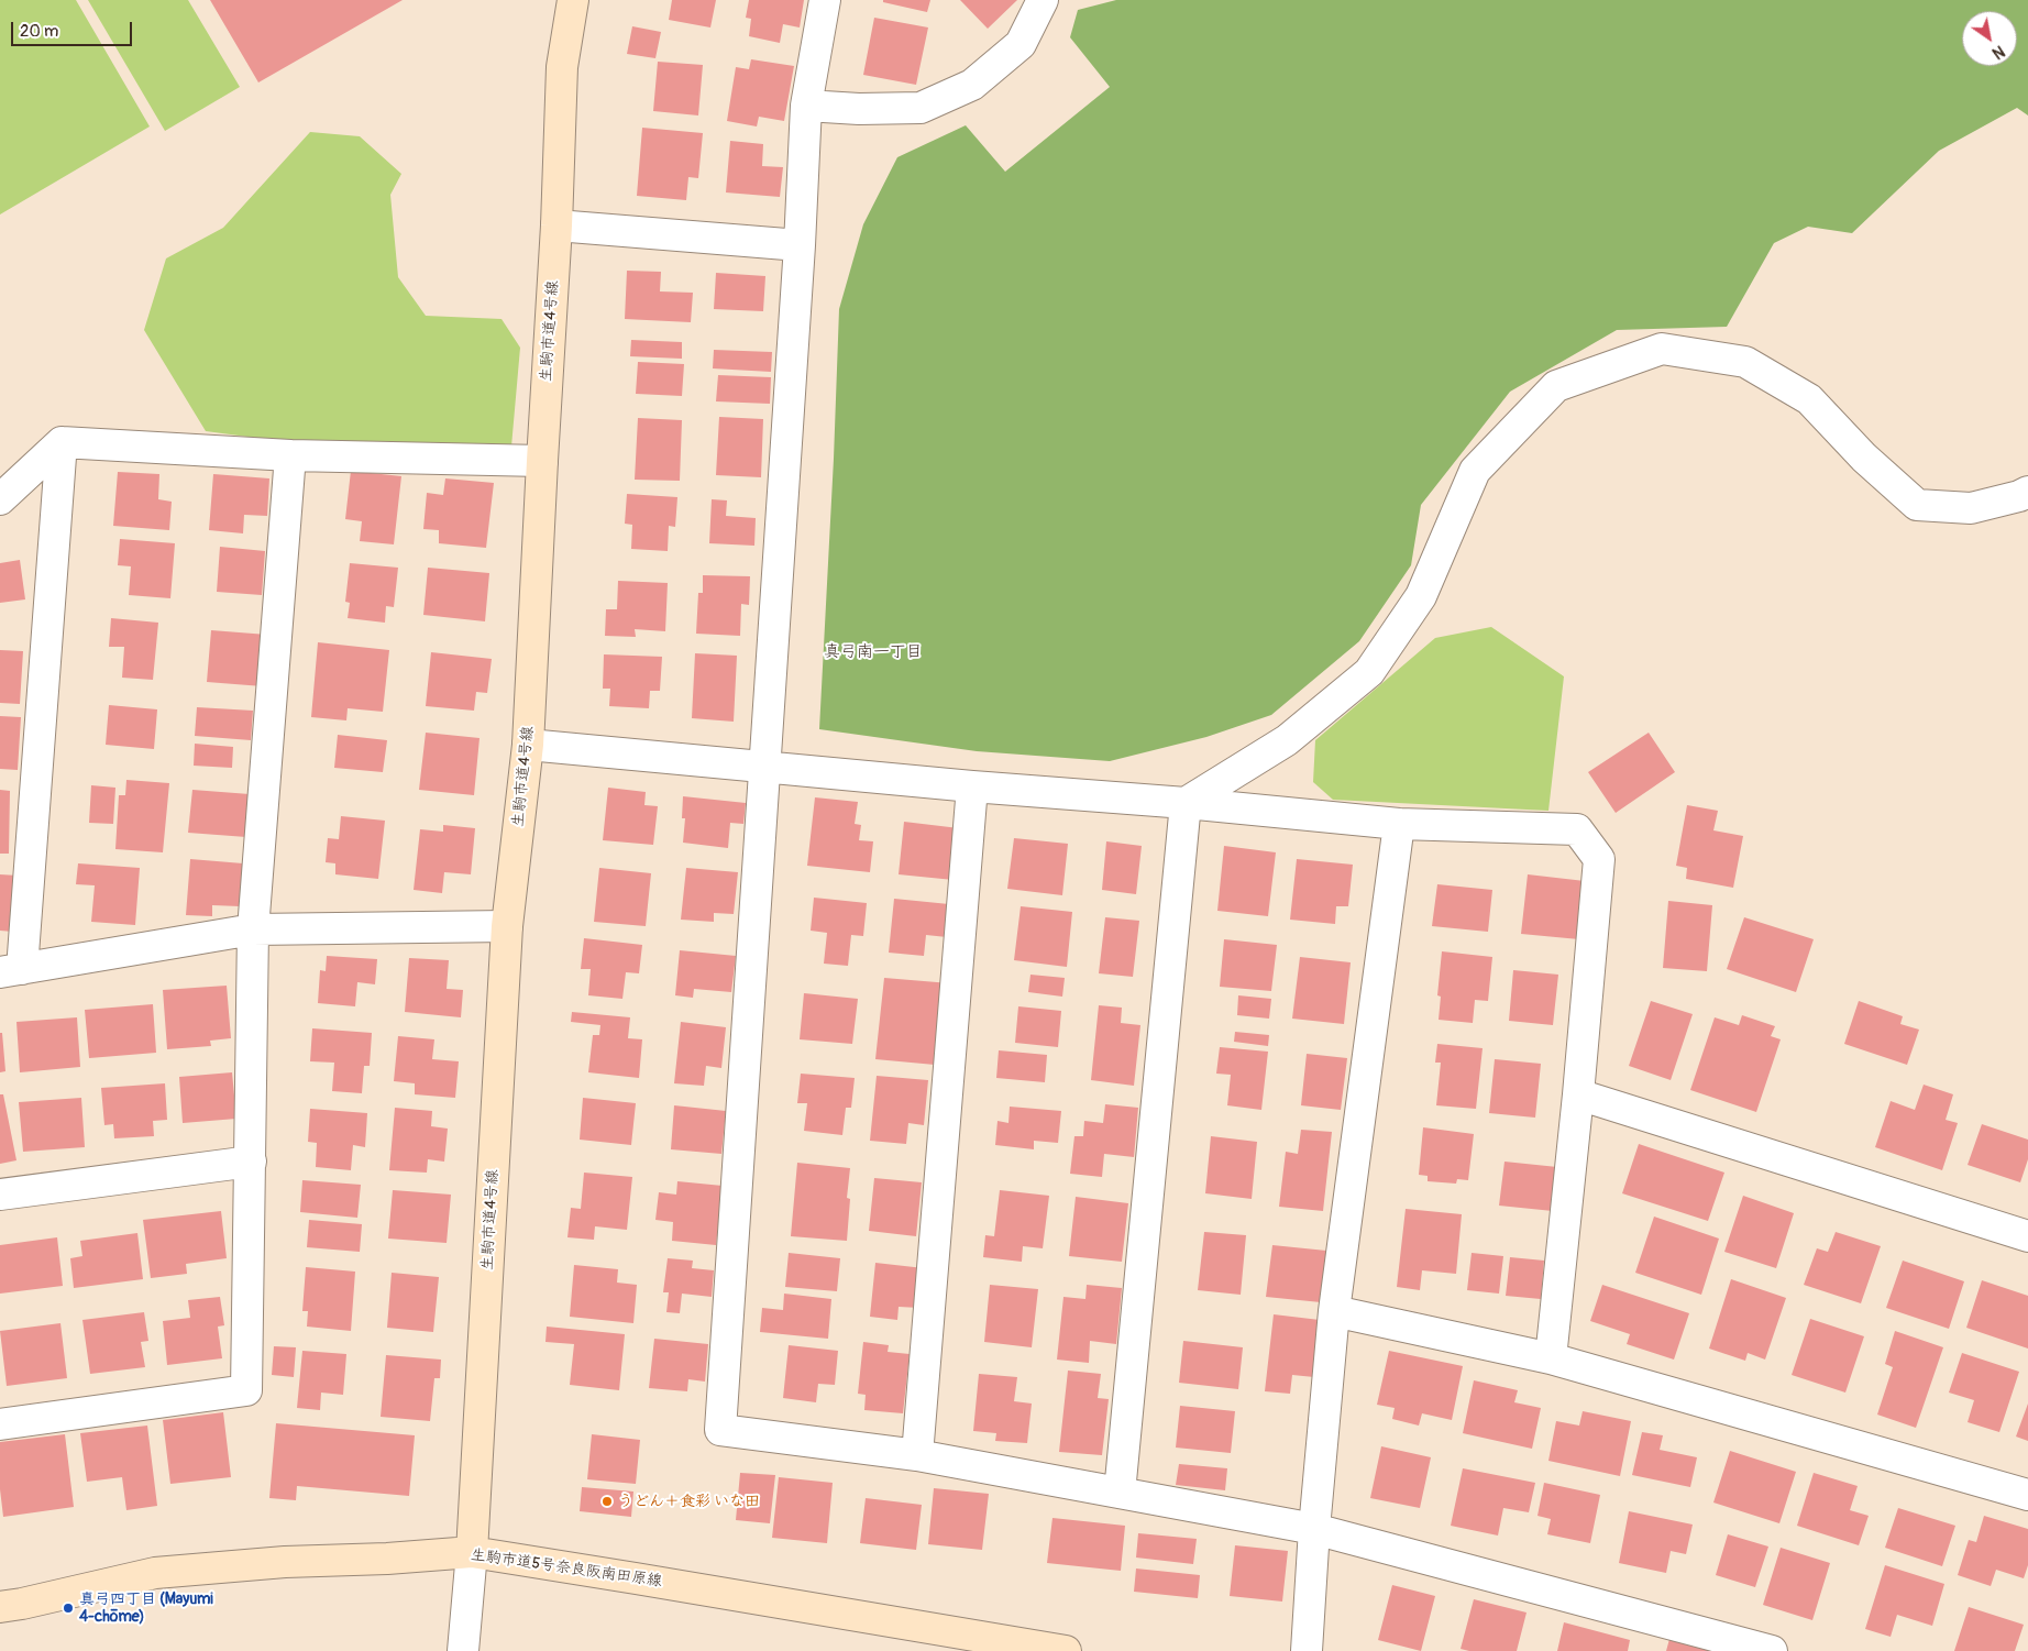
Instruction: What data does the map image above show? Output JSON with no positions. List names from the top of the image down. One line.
{"streets":{"street":["生駒市道4号線","生駒市道5号奈良阪南田原線"]},"crossings":[["生駒市道4号線","生駒市道5号奈良阪南田原線"]],"districts":["真弓南一丁目"],"places":["うどん＋食彩 いな田","真弓四丁目 (Mayumi 4-chōme)"],"scale_bar":"20 m","north":"bottom right"}
